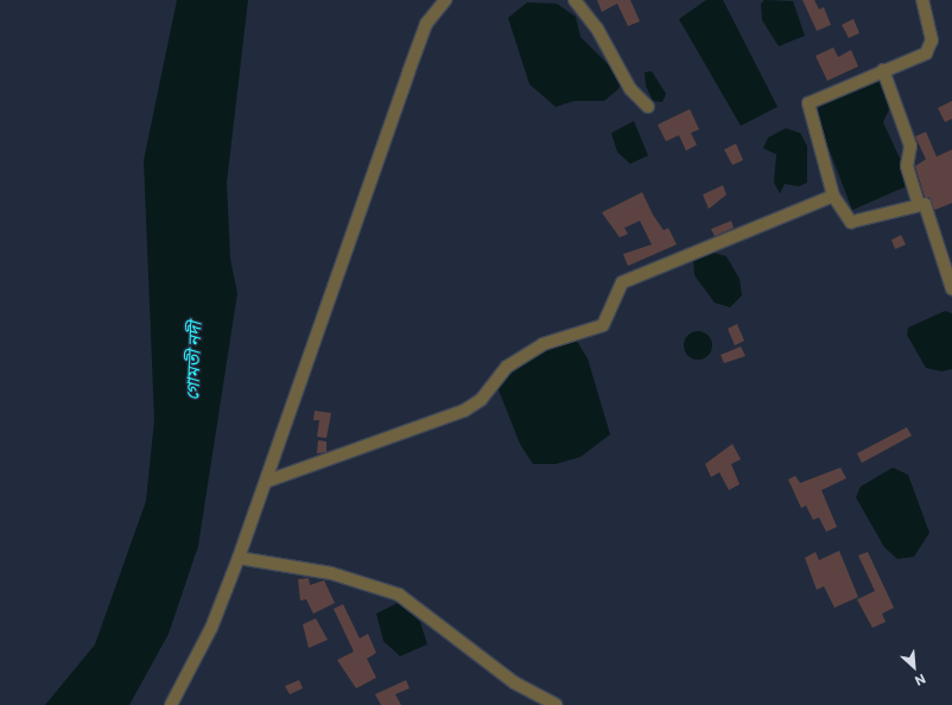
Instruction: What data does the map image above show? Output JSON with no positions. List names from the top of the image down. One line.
{"water":["গোমতী নদী"],"north":"bottom right"}
